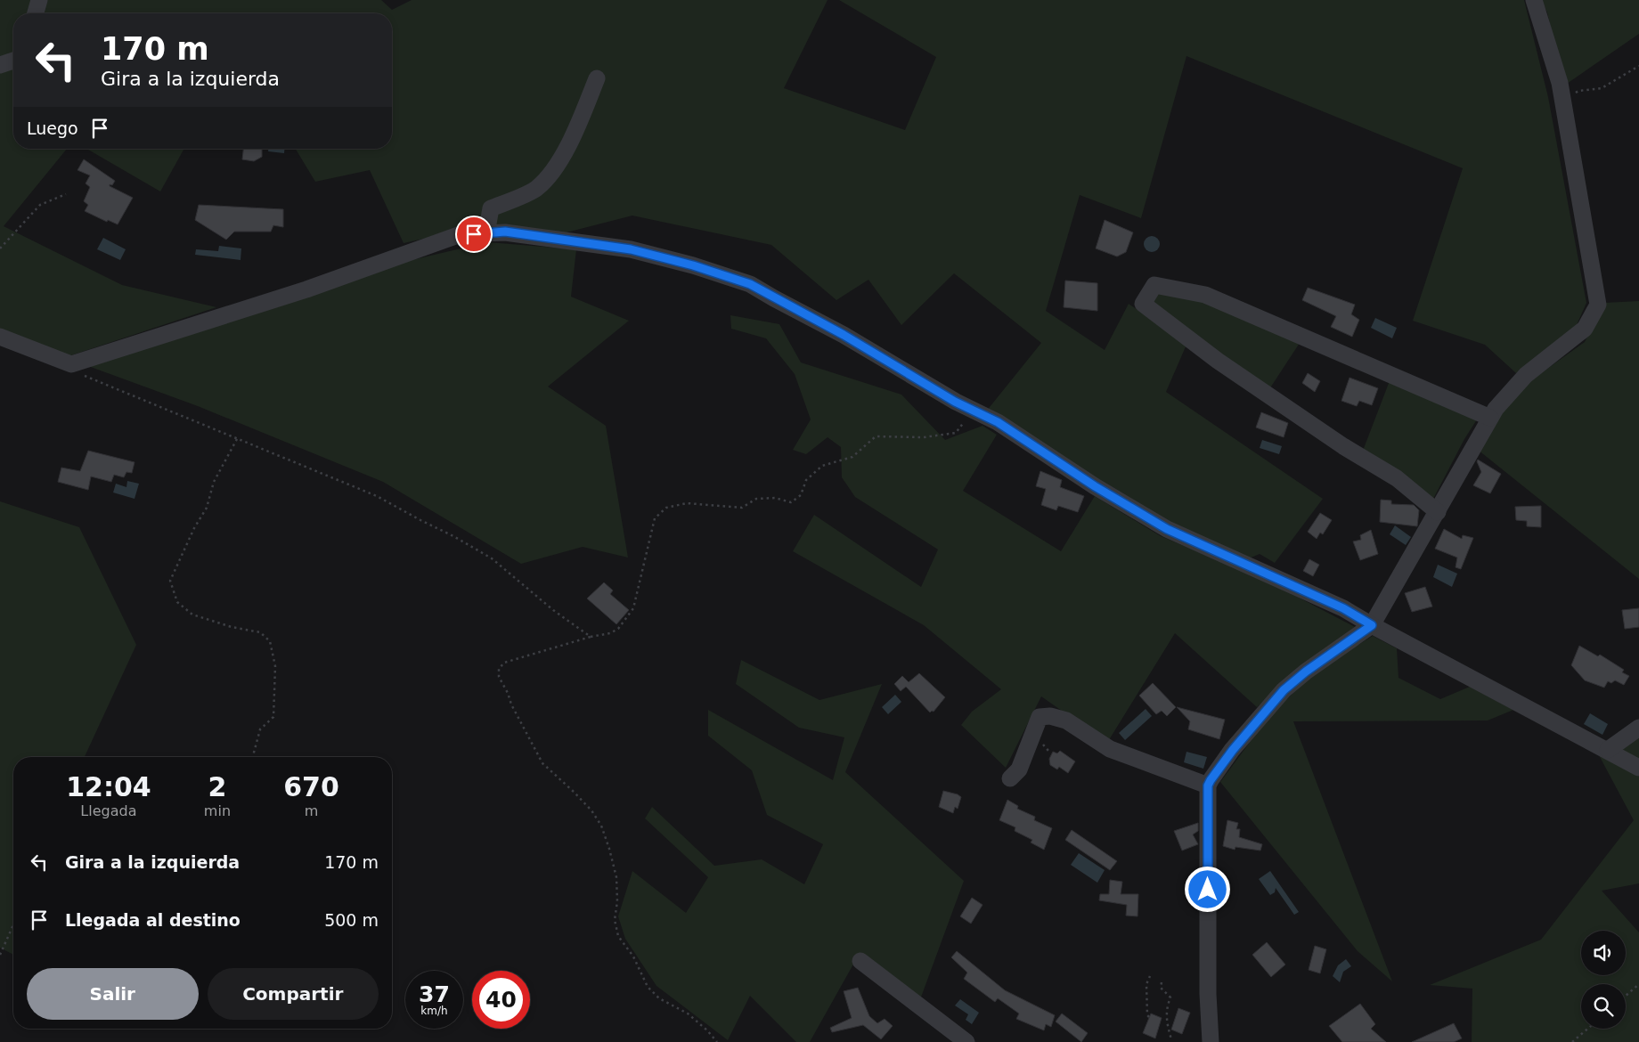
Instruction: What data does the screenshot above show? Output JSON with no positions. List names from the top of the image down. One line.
{"page":{"turn":["170 m","Gira a la izquierda"],"then":"Luego","eta":["12:04","Llegada","2","min","670","m"],"list":[{"name":"Gira a la izquierda","value":"170 m"},{"name":"Llegada al destino","value":"500 m"}],"buttons":["Salir","Compartir"],"speed":"37 km/h","limit":"40"}}
